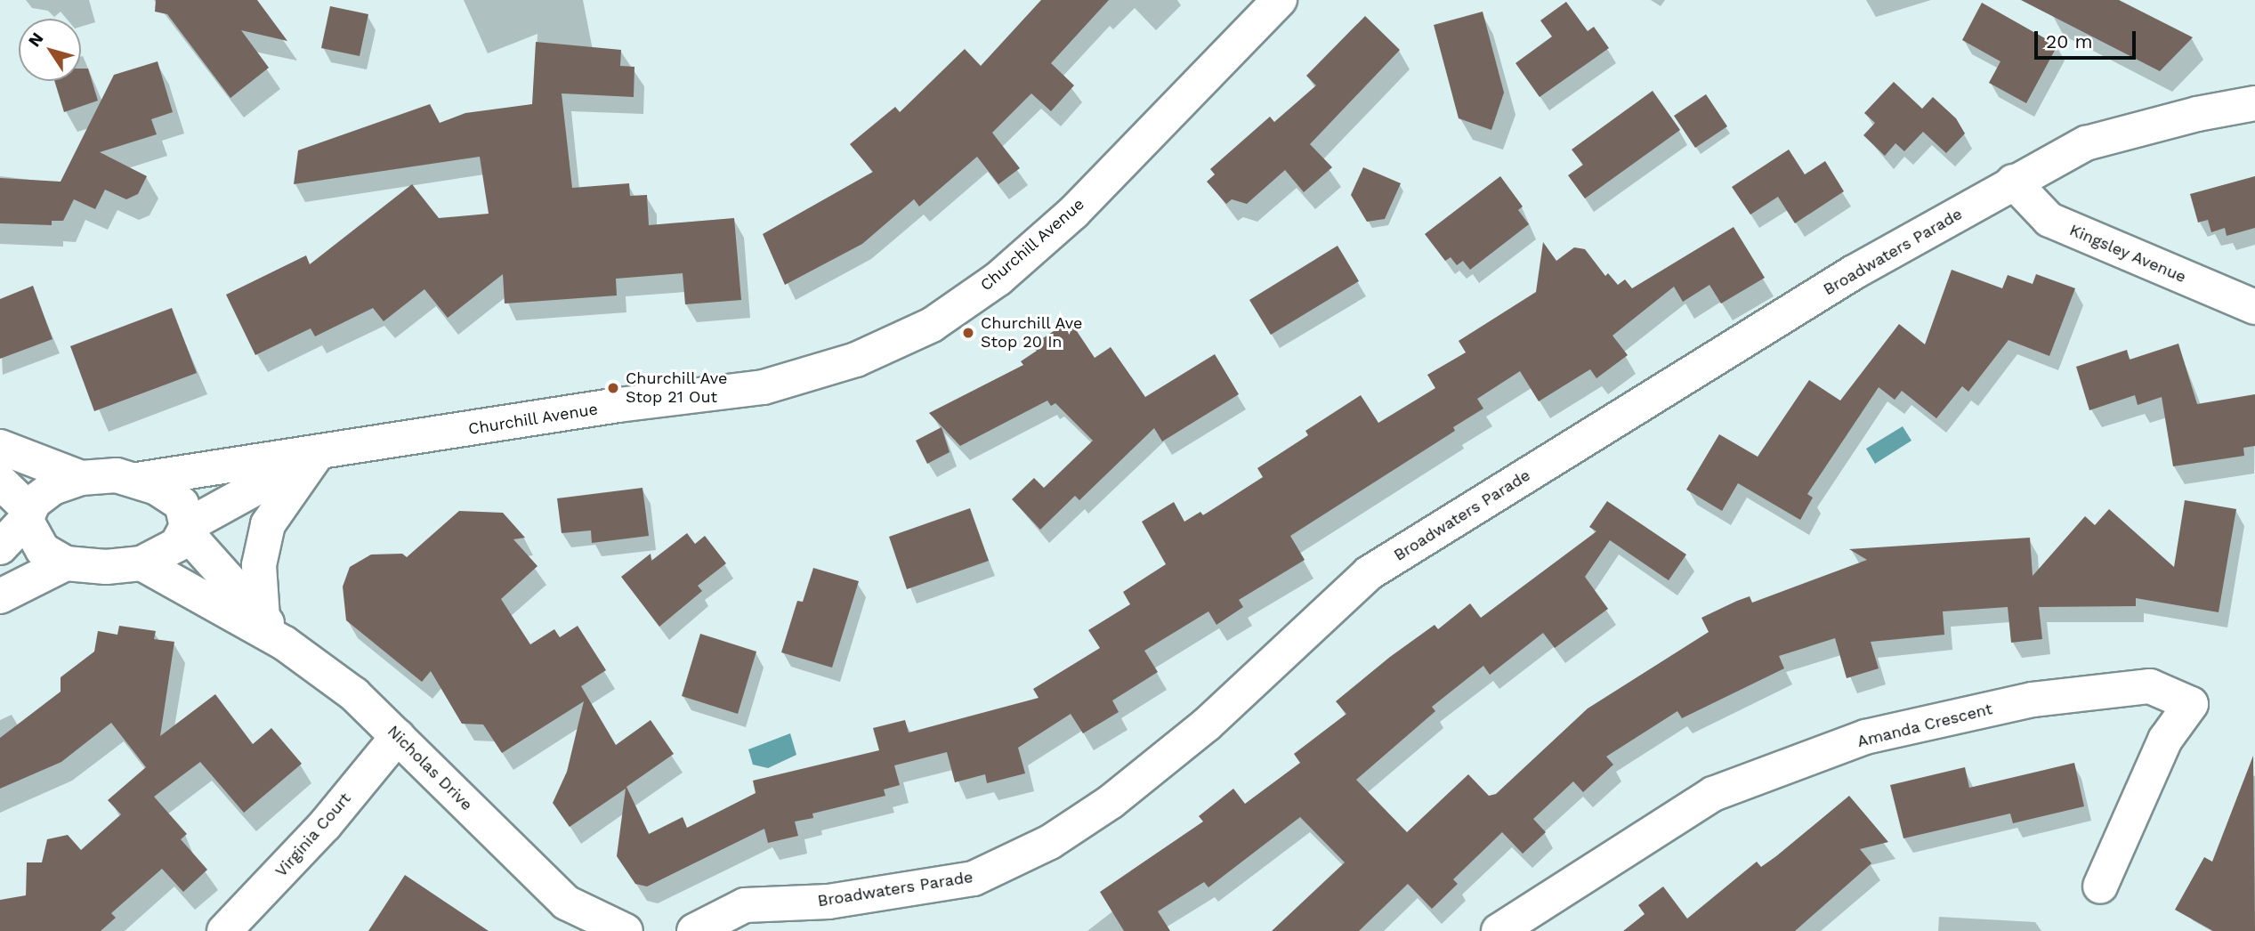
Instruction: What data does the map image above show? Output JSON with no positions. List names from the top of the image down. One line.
{"streets":{"street":["Churchill Avenue","Broadwaters Parade","Kingsley Avenue","Amanda Crescent","Nicholas Drive","Virginia Court"]},"crossings":[["Churchill Avenue","Nicholas Drive"],["Broadwaters Parade","Kingsley Avenue"],["Nicholas Drive","Virginia Court"]],"places":["Churchill Ave Stop 20 In","Churchill Ave Stop 21 Out"],"scale_bar":"20 m","north":"top left"}
